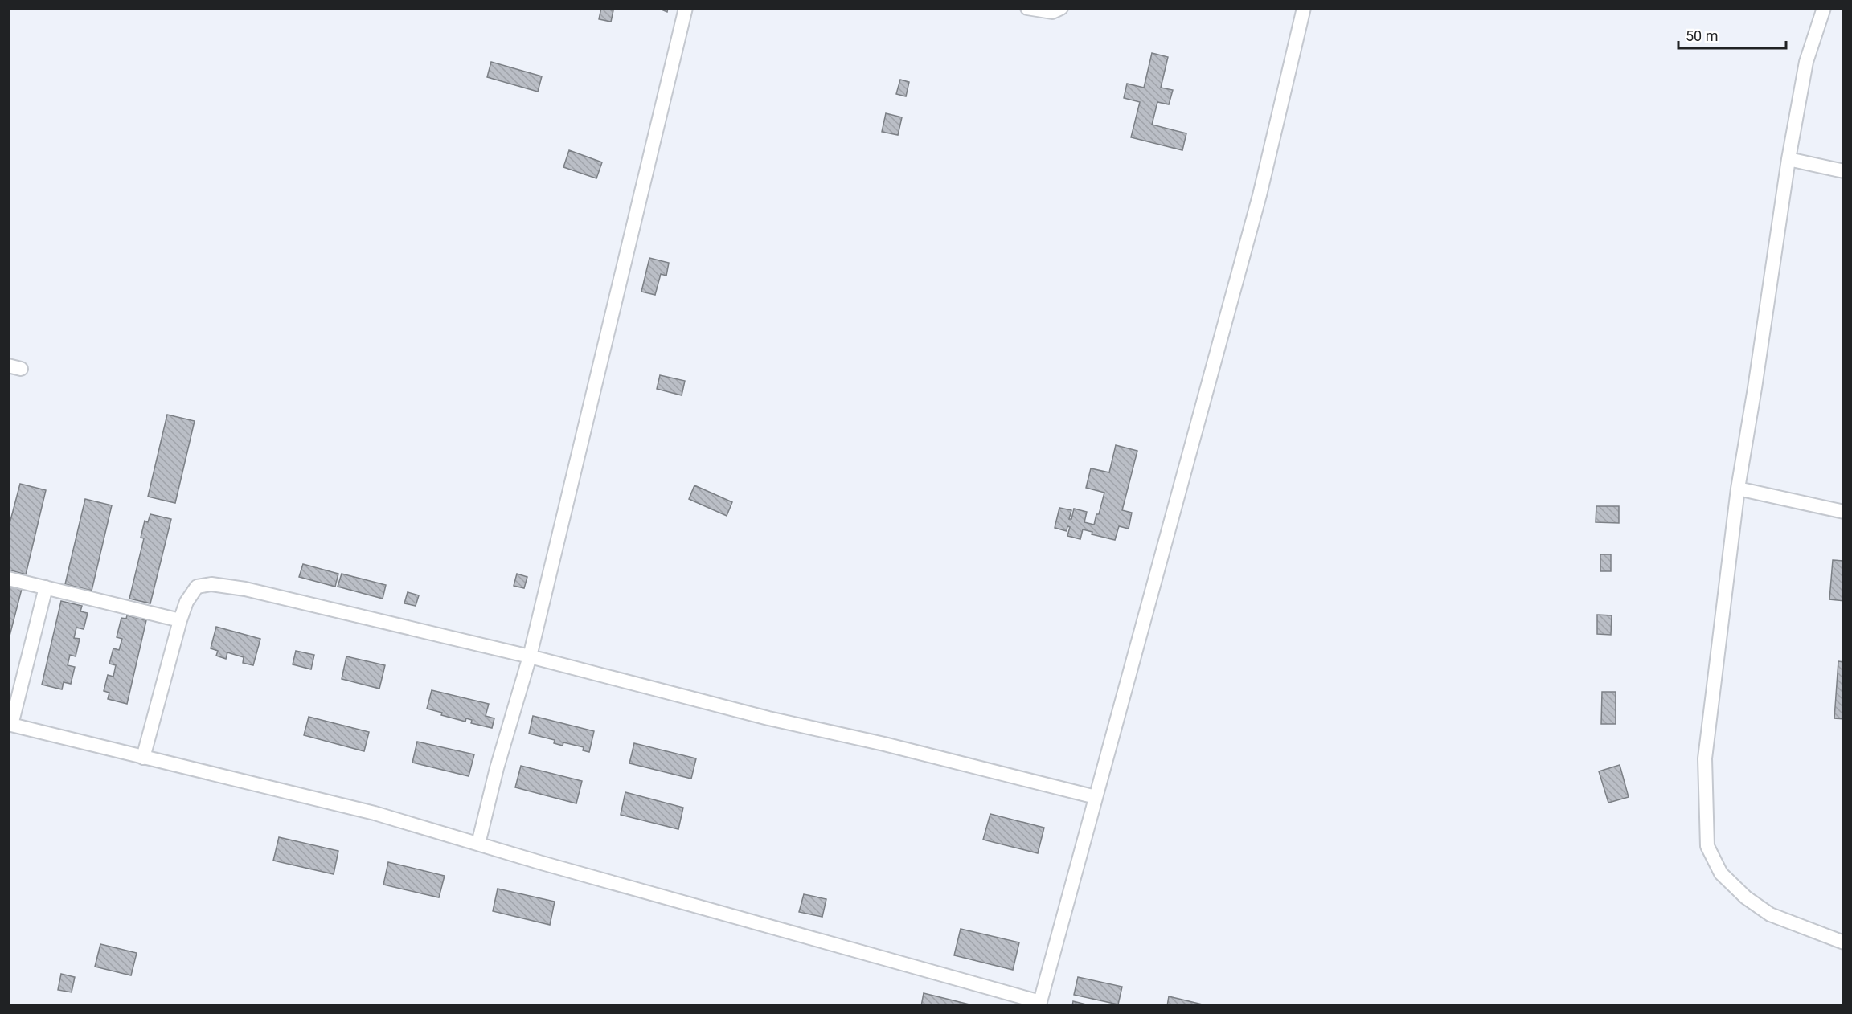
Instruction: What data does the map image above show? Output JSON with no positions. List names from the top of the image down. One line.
{"scale_bar":"50 m"}
